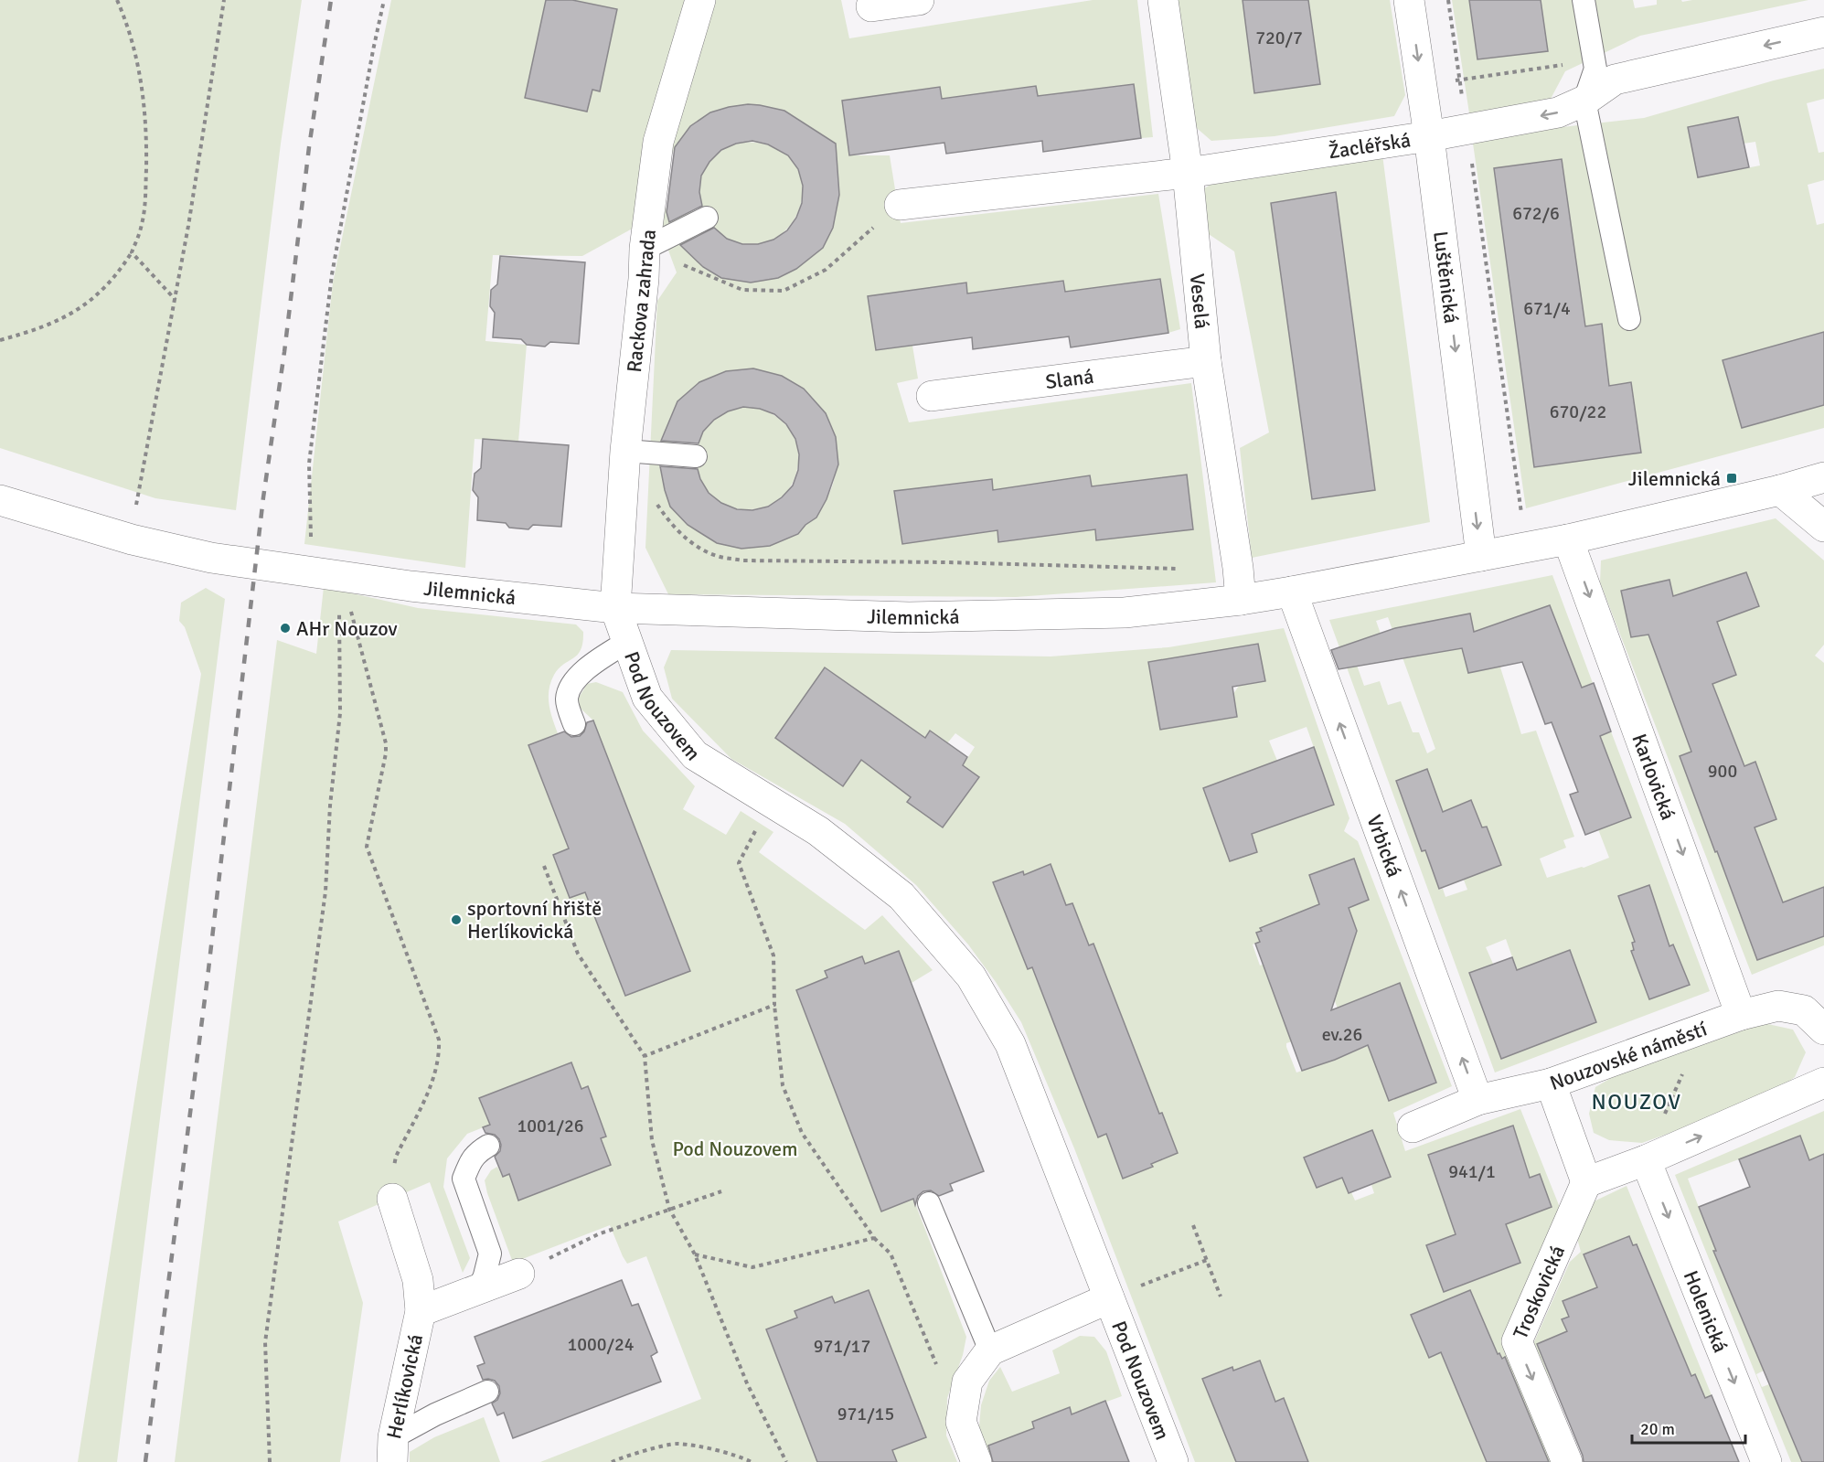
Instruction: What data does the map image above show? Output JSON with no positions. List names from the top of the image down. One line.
{"streets":{"street":["Žacléřská","Luštěnická","Veselá","Rackova zahrada","Slaná","Jilemnická","Pod Nouzovem","Karlovická","Vrbická","Nouzovské náměstí","Troskovická","Holenická","Herlíkovická"]},"crossings":[["Žacléřská","Luštěnická"],["Žacléřská","Veselá"],["Luštěnická","Jilemnická"],["Veselá","Slaná"],["Veselá","Jilemnická"],["Rackova zahrada","Jilemnická"],["Rackova zahrada","Pod Nouzovem"],["Jilemnická","Pod Nouzovem"],["Jilemnická","Karlovická"],["Jilemnická","Vrbická"],["Karlovická","Nouzovské náměstí"],["Nouzovské náměstí","Troskovická"]],"one_way":["Žacléřská","Luštěnická","Karlovická","Vrbická","Troskovická","Holenická"],"districts":["NOUZOV"],"parks":["Pod Nouzovem"],"places":{"transit":["Jilemnická"],"other":["AHr Nouzov","sportovní hřiště Herlíkovická"]},"house_numbers":["720/7","672/6","671/4","670/22","900","ev.26","1001/26","941/1","1000/24","971/17","971/15"],"scale_bar":"20 m"}
